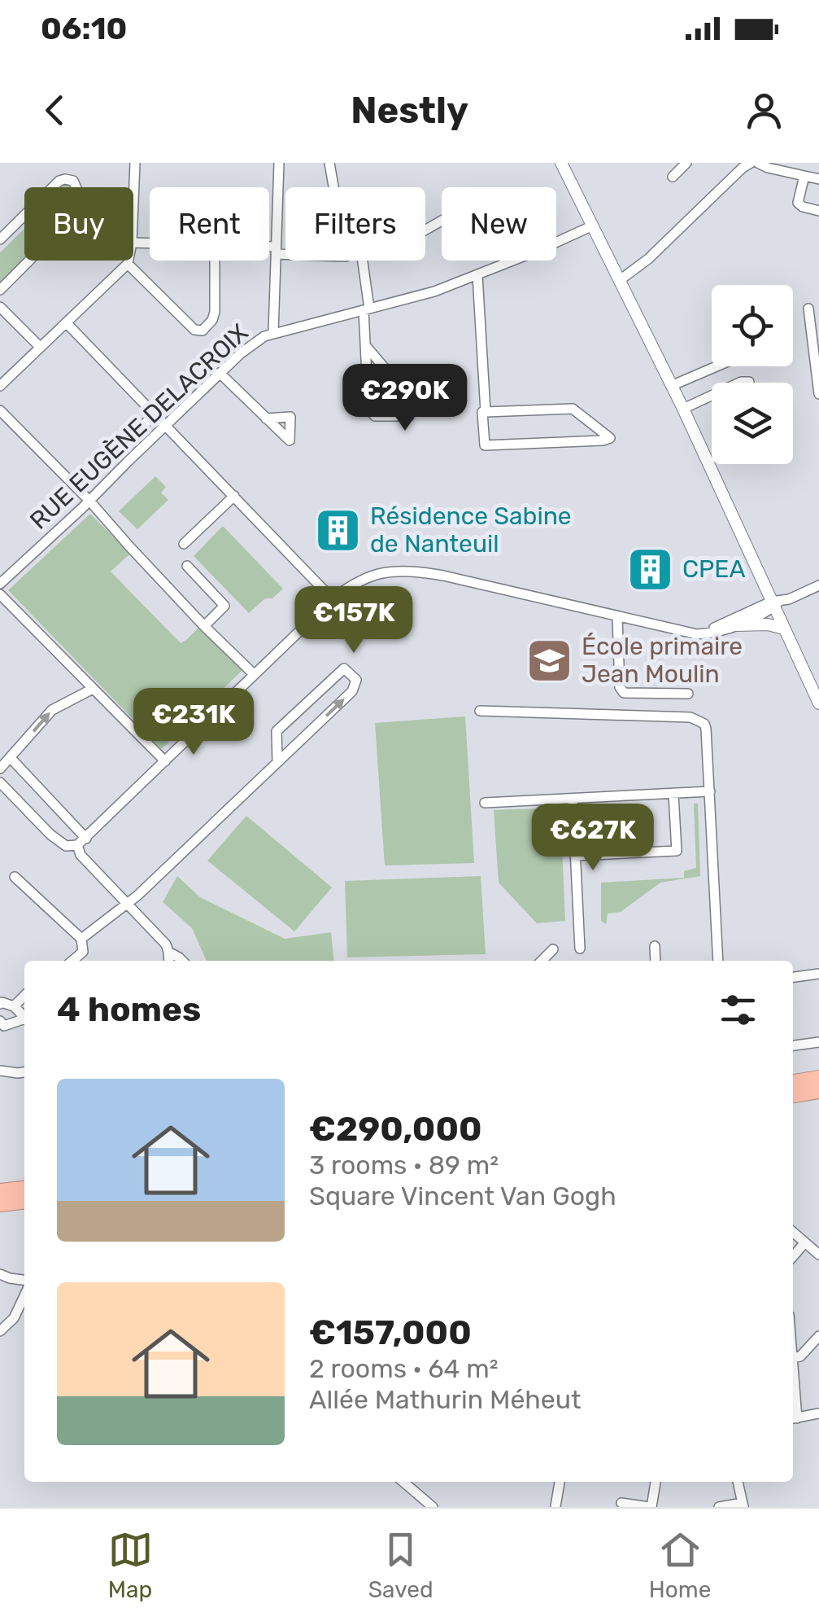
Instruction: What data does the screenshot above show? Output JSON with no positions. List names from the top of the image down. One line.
{"streets":{"street":["RUE EUGÈNE DELACROIX"]},"places":{"building":["Résidence Sabine de Nanteuil","CPEA"],"school or university":["École primaire Jean Moulin"]},"page":{"status":"06:10","header":"Nestly","chip":["Buy","Rent","Filters","New"],"price":["€290K","€157K","€231K","€627K"],"heading":"4 homes","list":[{"name":"€290,000","note":"3 rooms · 89 m² · Square Vincent Van Gogh"},{"name":"€157,000","note":"2 rooms · 64 m² · Allée Mathurin Méheut"}],"tabs":["Map","Saved","Home"]}}
